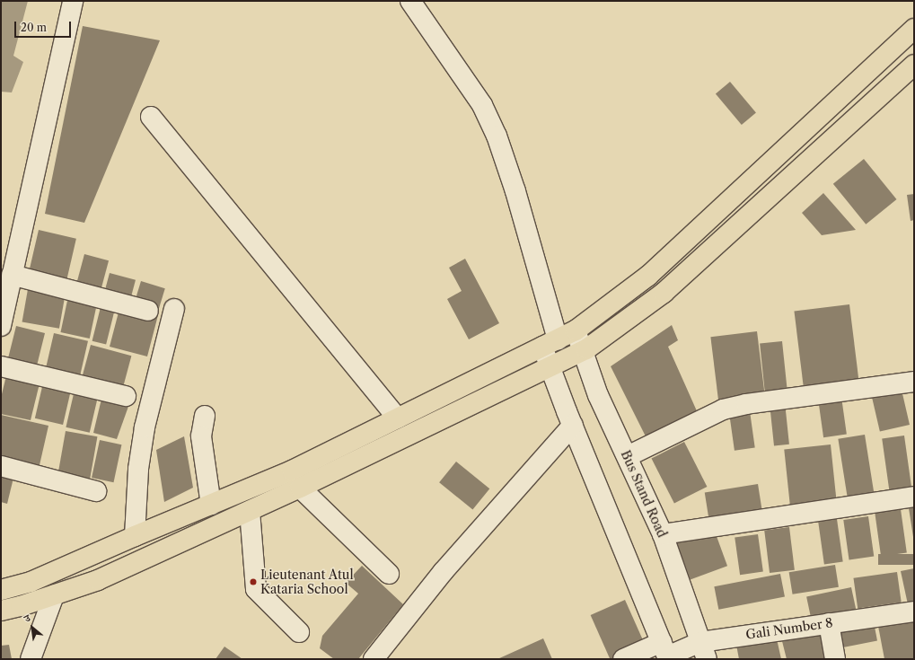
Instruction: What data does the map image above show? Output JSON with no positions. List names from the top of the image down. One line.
{"streets":{"street":["Bus Stand Road","Gali Number 8"]},"crossings":[["Bus Stand Road","Gali Number 8"]],"places":["Lieutenant Atul Kataria School"],"scale_bar":"20 m","north":"top left"}
